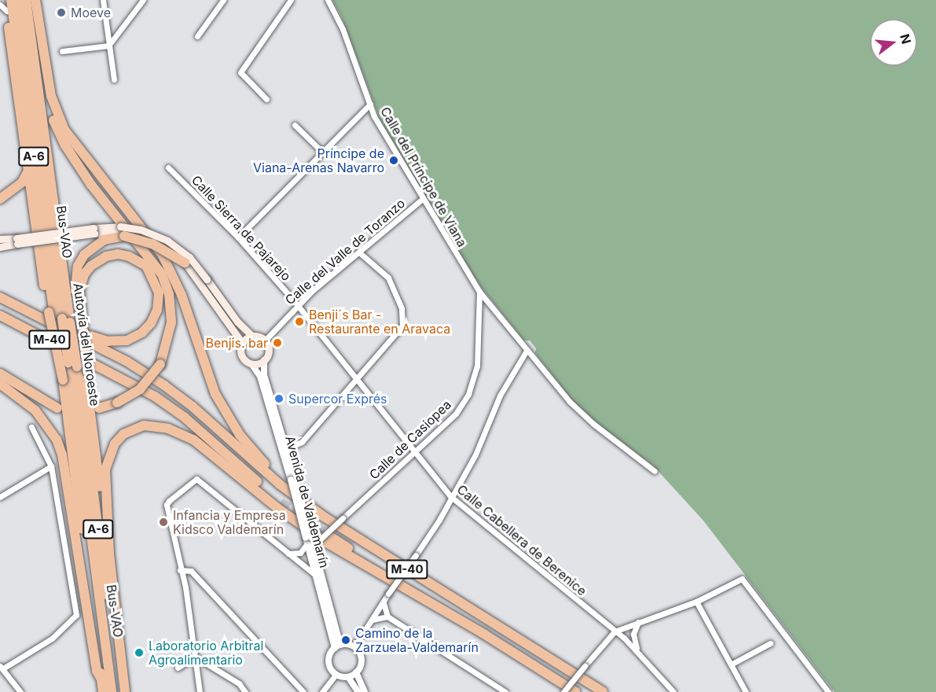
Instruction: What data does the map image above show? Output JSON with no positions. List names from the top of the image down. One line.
{"streets":{"highway":["A-6","Bus-VAO","M-40","Autovía del Noroeste"],"street":["Calle del Príncipe de Viana","Calle Sierra de Pajarejo","Calle del Valle de Toranzo","Calle de Casiopea","Avenida de Valdemarín","Calle Cabellera de Berenice"]},"crossings":[["Calle del Príncipe de Viana","Calle del Valle de Toranzo"],["Calle del Príncipe de Viana","Calle de Casiopea"],["Calle Sierra de Pajarejo","Calle del Valle de Toranzo"],["Calle Sierra de Pajarejo","Calle Cabellera de Berenice"],["Bus-VAO","Autovía del Noroeste"],["Calle del Valle de Toranzo","Avenida de Valdemarín"],["Calle del Valle de Toranzo","Calle Cabellera de Berenice"],["Calle de Casiopea","Avenida de Valdemarín"],["Calle de Casiopea","Calle Cabellera de Berenice"]],"places":["Moeve","Príncipe de Viana-Arenas Navarro","Benji´s Bar - Restaurante en Aravaca","Benjis. bar","Supercor Exprés","Infancia y Empresa Kidsco Valdemarín","Camino de la Zarzuela-Valdemarín","Laboratorio Arbitral Agroalimentario"],"north":"right"}
